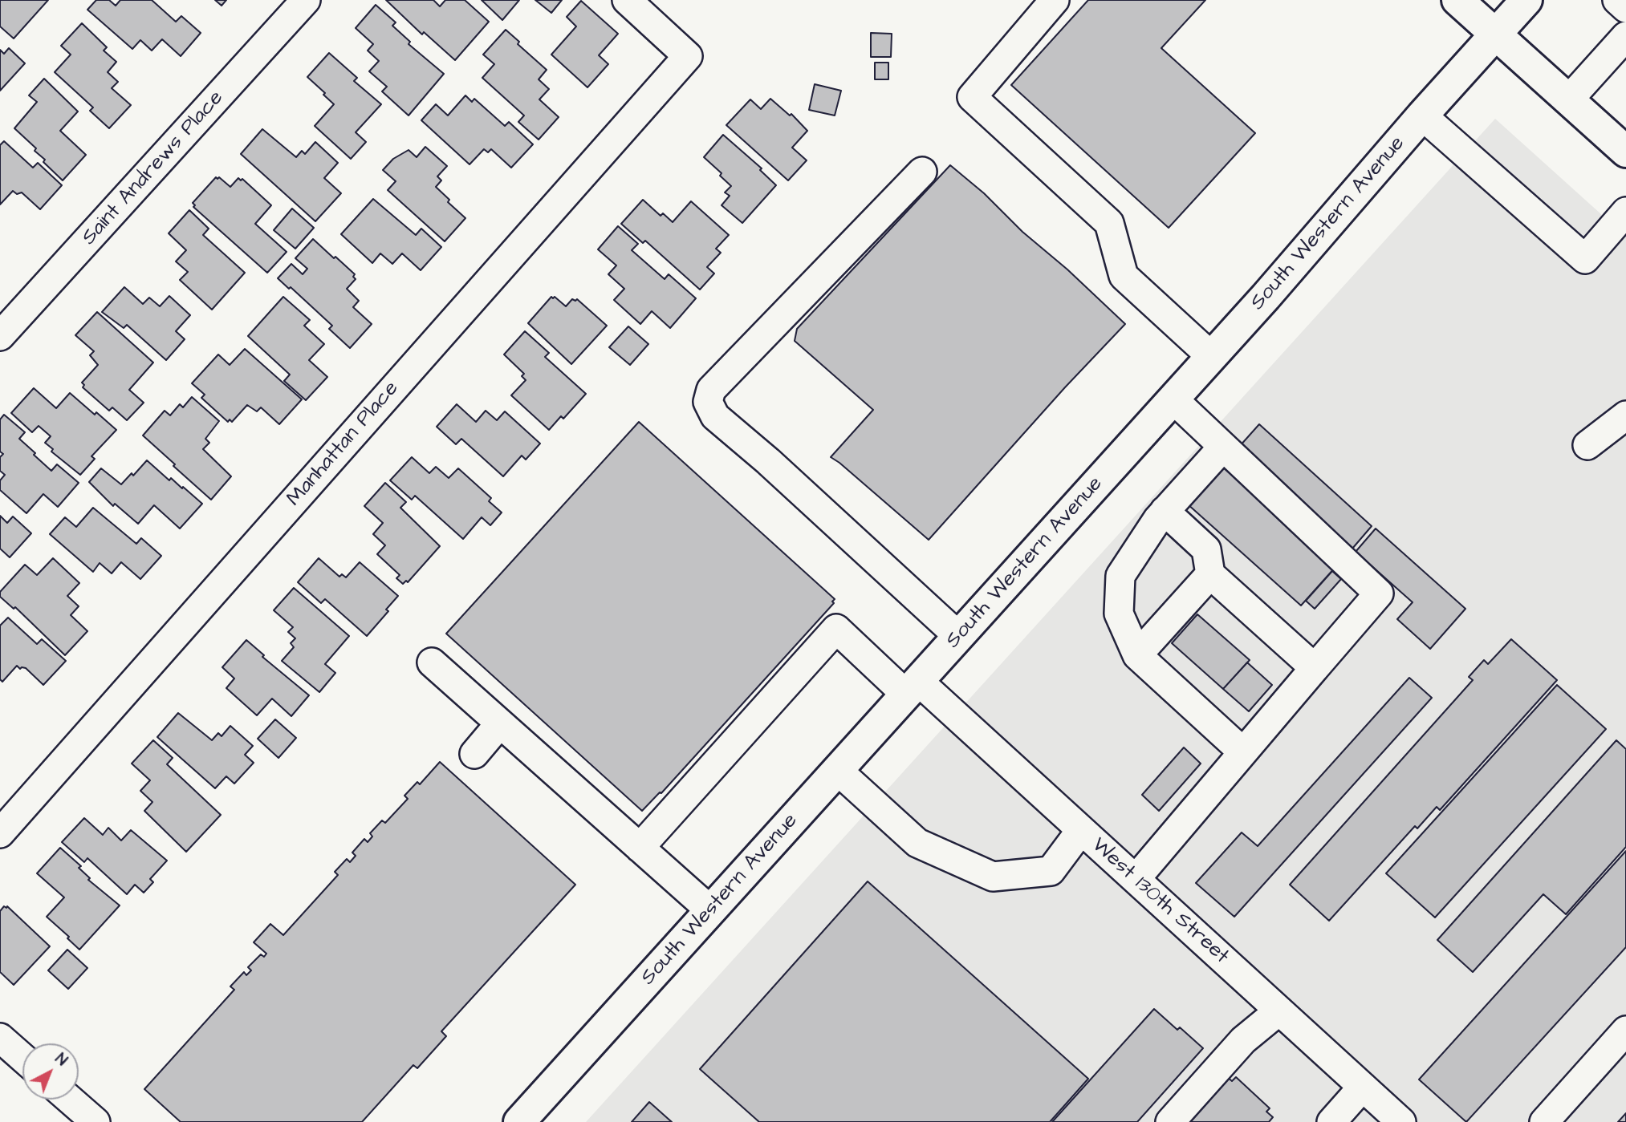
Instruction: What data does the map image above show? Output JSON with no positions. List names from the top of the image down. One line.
{"streets":{"main road":["South Western Avenue"],"street":["Saint Andrews Place","Manhattan Place","West 130th Street"]},"crossings":[["South Western Avenue","West 130th Street"]],"north":"top right"}
